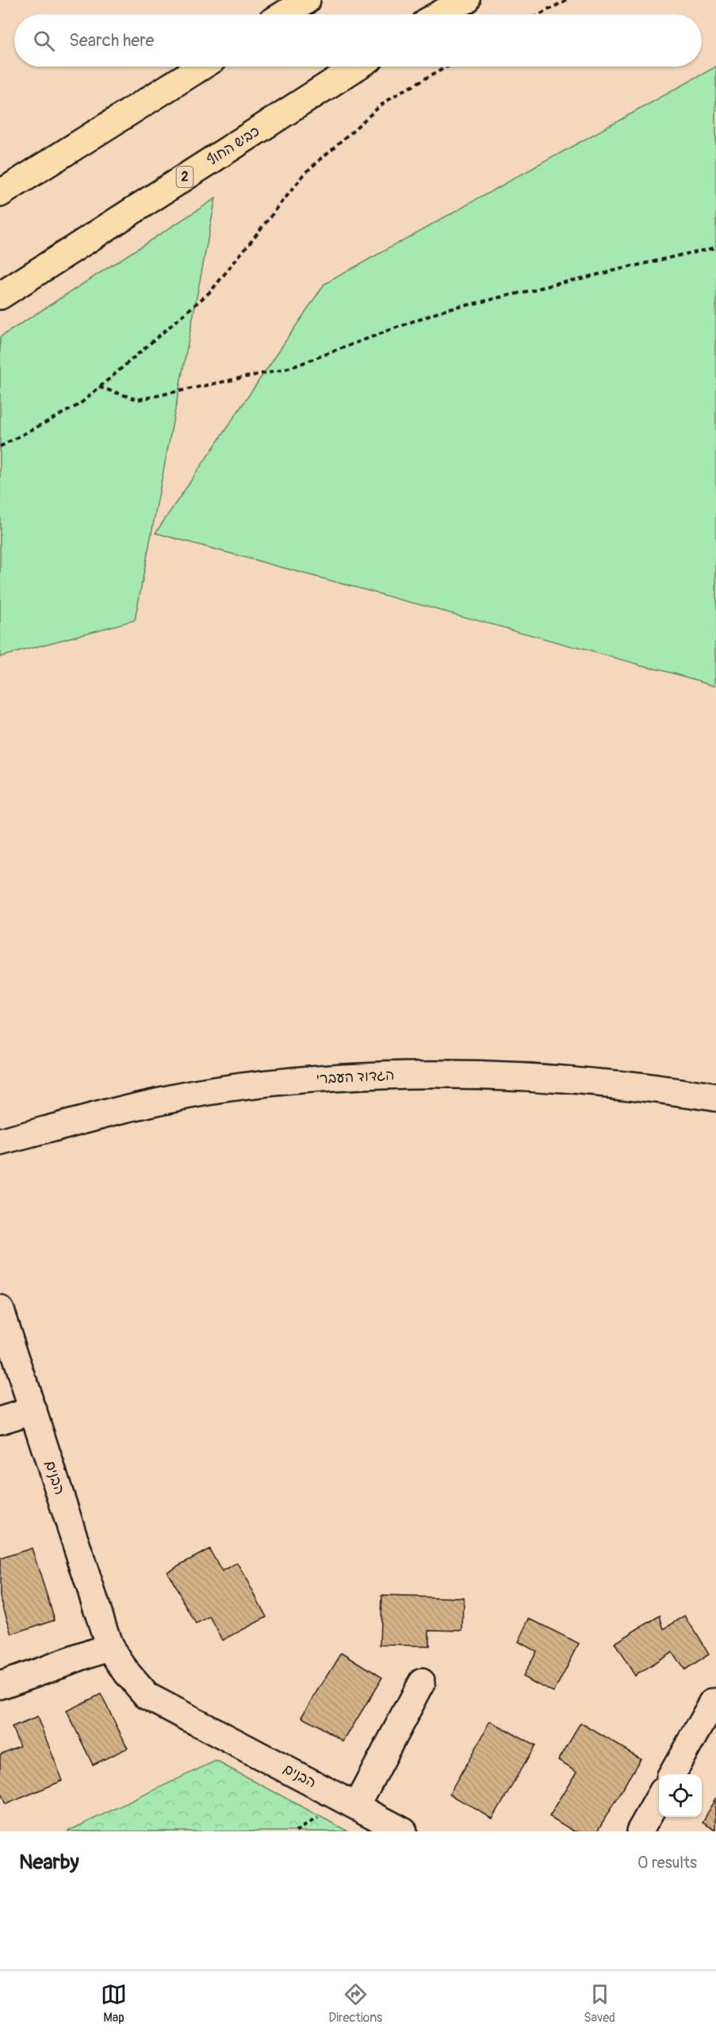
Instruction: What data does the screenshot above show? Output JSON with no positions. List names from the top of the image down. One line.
{"streets":{"highway":["כביש החוף","2"],"street":["הגדוד העברי","הבנים"]},"page":{"search":"Search here","heading":["Nearby","0 results"],"nav":["Map","Directions","Saved"]}}
